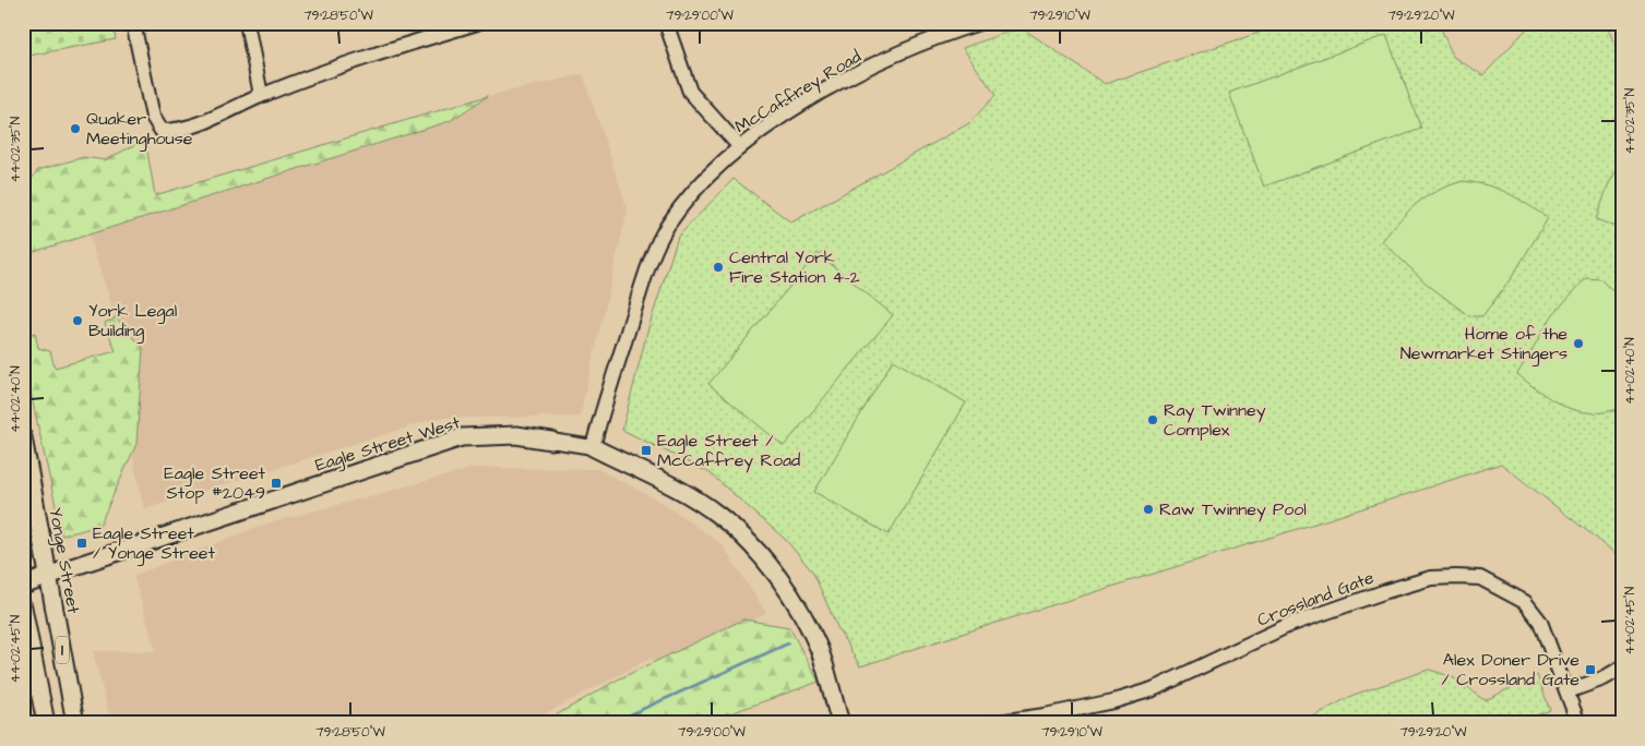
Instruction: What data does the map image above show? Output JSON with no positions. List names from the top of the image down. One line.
{"streets":{"main road":["Eagle Street West","Yonge Street","1"],"street":["McCaffrey Road","Crossland Gate"]},"crossings":[["McCaffrey Road","Eagle Street West"],["Eagle Street West","Yonge Street"]],"places":{"other":["Quaker Meetinghouse","Central York Fire Station 4-2","York Legal Building","Home of the Newmarket Stingers","Ray Twinney Complex","Raw Twinney Pool"],"transit":["Eagle Street / McCaffrey Road","Eagle Street Stop #2049","Eagle Street / Yonge Street","Alex Doner Drive / Crossland Gate"]},"coordinates":["79°28'50\"W","79°29'00\"W","79°29'10\"W","79°29'20\"W","44°02'35\"N","44°02'40\"N","44°02'45\"N"]}
